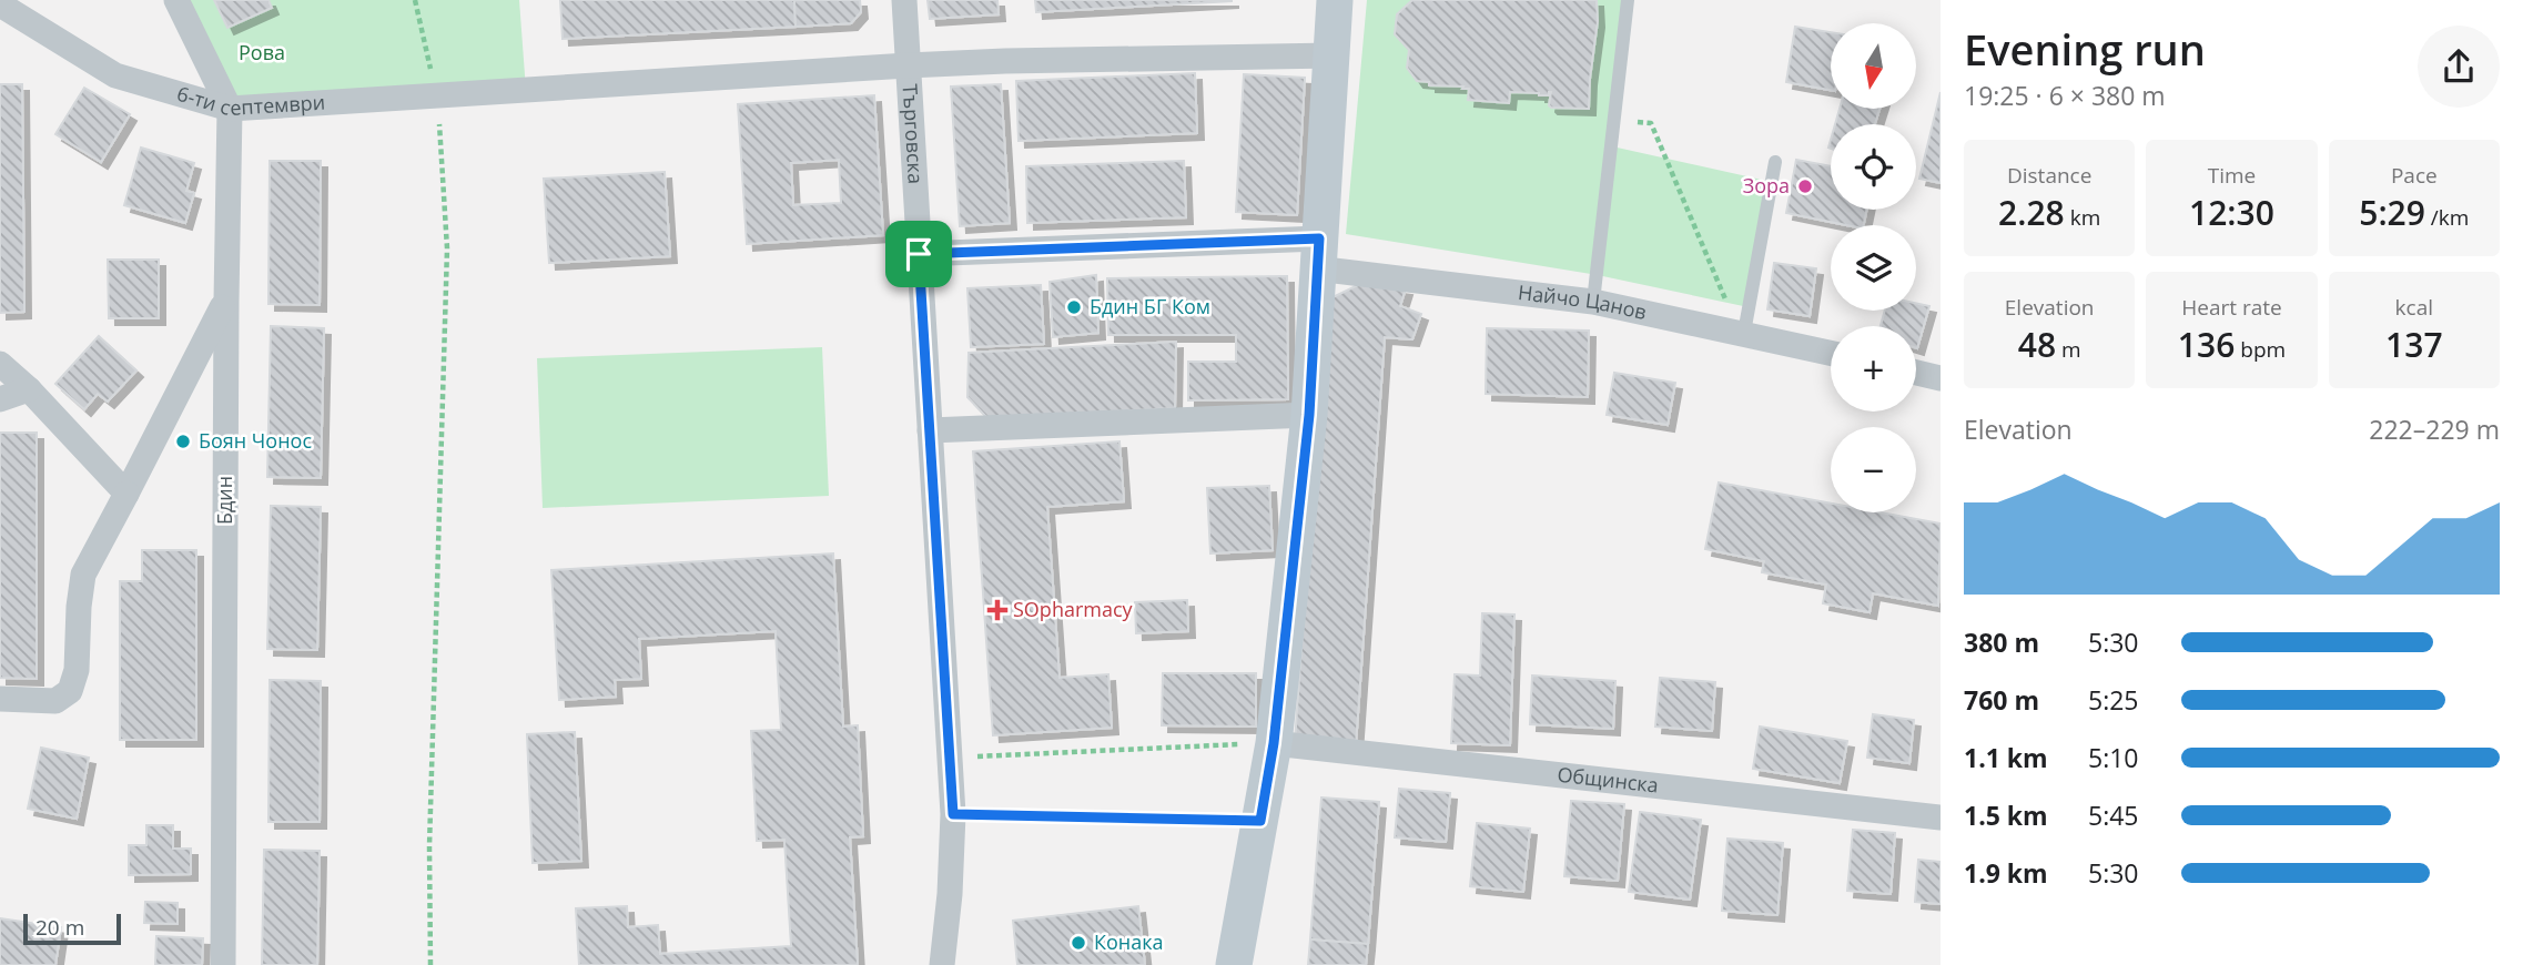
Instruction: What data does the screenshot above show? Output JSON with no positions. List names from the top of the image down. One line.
{"streets":{"street":["6-ти септември","Търговска","Найчо Цанов","Бдин","Общинска"]},"crossings":[["6-ти септември","Търговска"],["6-ти септември","Бдин"],["Търговска","Найчо Цанов"]],"parks":["Рова"],"places":{"other":["Зора","Бдин БГ Ком","Боян Чонос","Конака"],"health":["SOpharmacy"]},"scale_bar":"20 m","north":"bottom","page":{"heading":["Evening run","19:25 · 6 × 380 m"],"map_buttons":["+","−"],"stats":[["Distance","2.28 km"],["Time","12:30"],["Pace","5:29 /km"],["Elevation","48 m"],["Heart rate","136 bpm"],["kcal","137"]],"chart":["Elevation","222–229 m"],"list":[{"name":"380 m","note":"5:30"},{"name":"760 m","note":"5:25"},{"name":"1.1 km","note":"5:10"},{"name":"1.5 km","note":"5:45"},{"name":"1.9 km","note":"5:30"}],"scale":"20 m"}}
